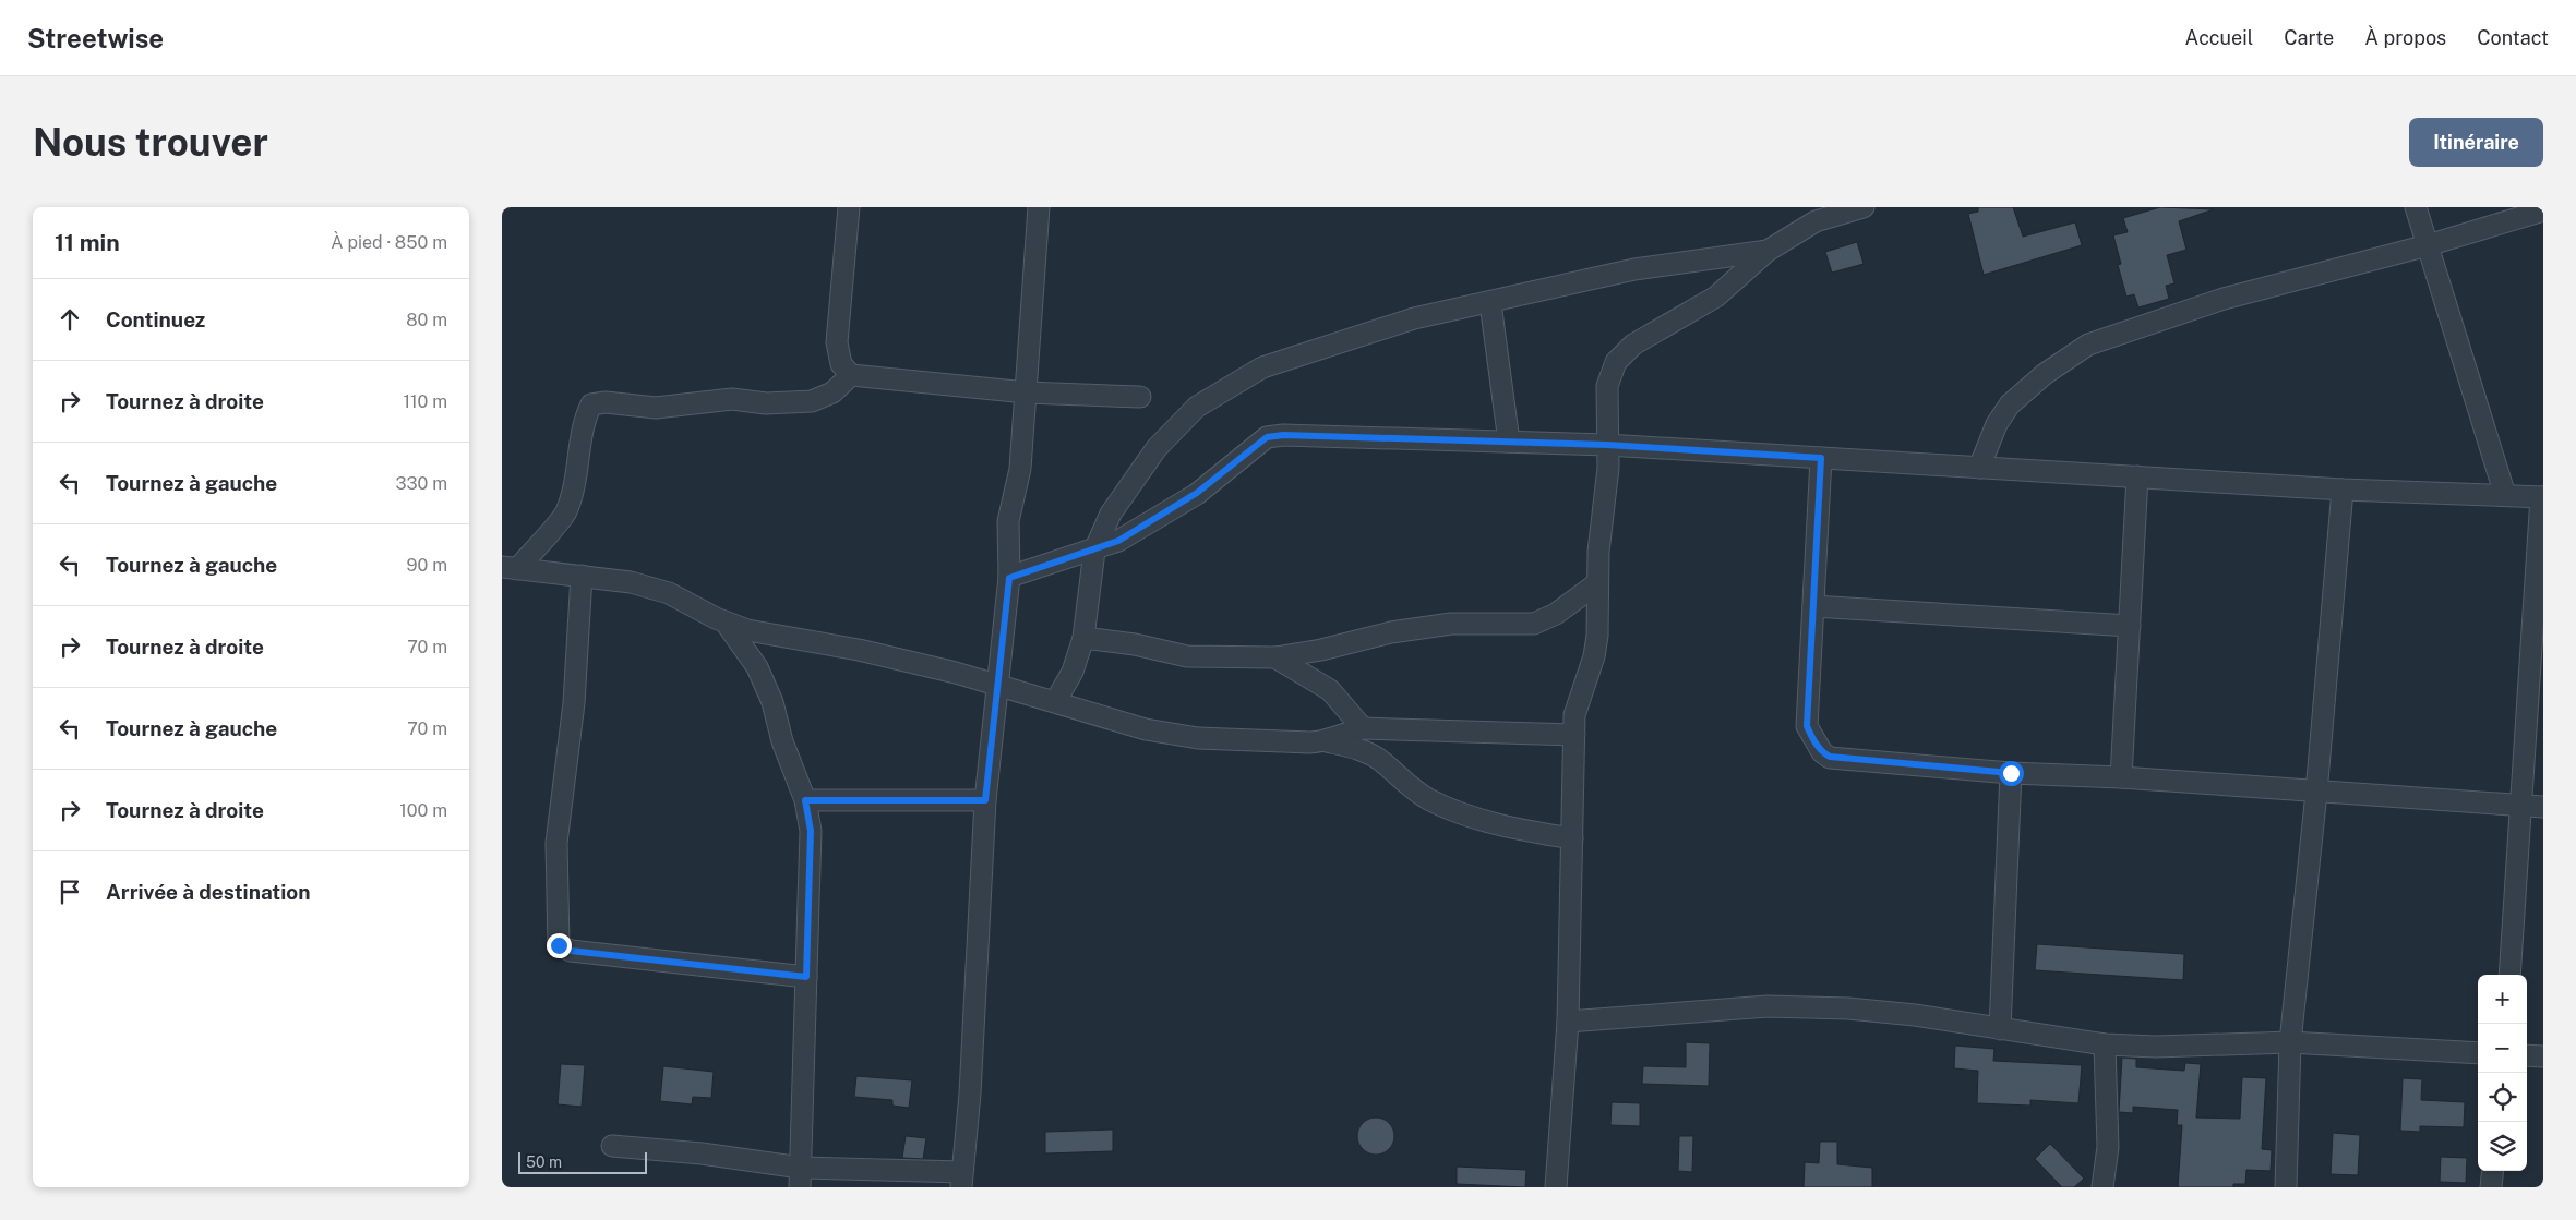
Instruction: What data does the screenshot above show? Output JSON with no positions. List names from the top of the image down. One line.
{"scale_bar":"50 m","page":{"header":"Streetwise","nav":["Accueil","Carte","À propos","Contact"],"buttons":"Itinéraire","title":"Nous trouver","heading":["11 min","À pied · 850 m"],"list":[["Continuez","80 m"],["Tournez à droite","110 m"],["Tournez à gauche","330 m"],["Tournez à gauche","90 m"],["Tournez à droite","70 m"],["Tournez à gauche","70 m"],["Tournez à droite","100 m"],"Arrivée à destination"],"map_buttons":["+","−"],"scale":"50 m"}}
